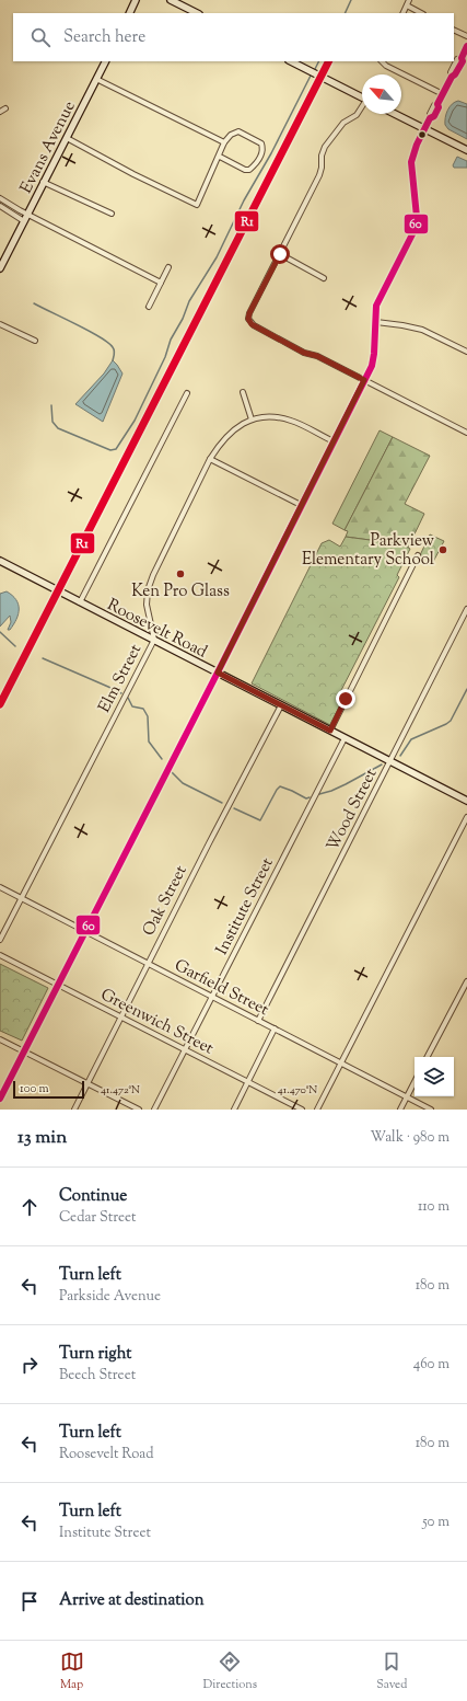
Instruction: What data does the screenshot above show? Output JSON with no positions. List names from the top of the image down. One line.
{"streets":{"street":["Evans Avenue","Roosevelt Road","Elm Street","Wood Street","Oak Street","Institute Street","Garfield Street","Greenwich Street"]},"crossings":[["Roosevelt Road","Elm Street"],["Roosevelt Road","Wood Street"],["Roosevelt Road","Oak Street"],["Roosevelt Road","Institute Street"],["Elm Street","Garfield Street"],["Wood Street","Garfield Street"],["Oak Street","Garfield Street"],["Oak Street","Greenwich Street"],["Institute Street","Garfield Street"],["Institute Street","Greenwich Street"]],"places":["Parkview Elementary School","Ken Pro Glass"],"lines":["transit line 60","transit line R1"],"scale_bar":"100 m","north":"top left","page":{"search":"Search here","scale":"100 m","heading":["13 min","Walk · 980 m"],"list":[["Continue","Cedar Street","110 m"],["Turn left","Parkside Avenue","180 m"],["Turn right","Beech Street","460 m"],["Turn left","Roosevelt Road","180 m"],["Turn left","Institute Street","50 m"],"Arrive at destination"],"nav":["Map","Directions","Saved"]},"coordinates":["41.472°N","41.470°N"]}
